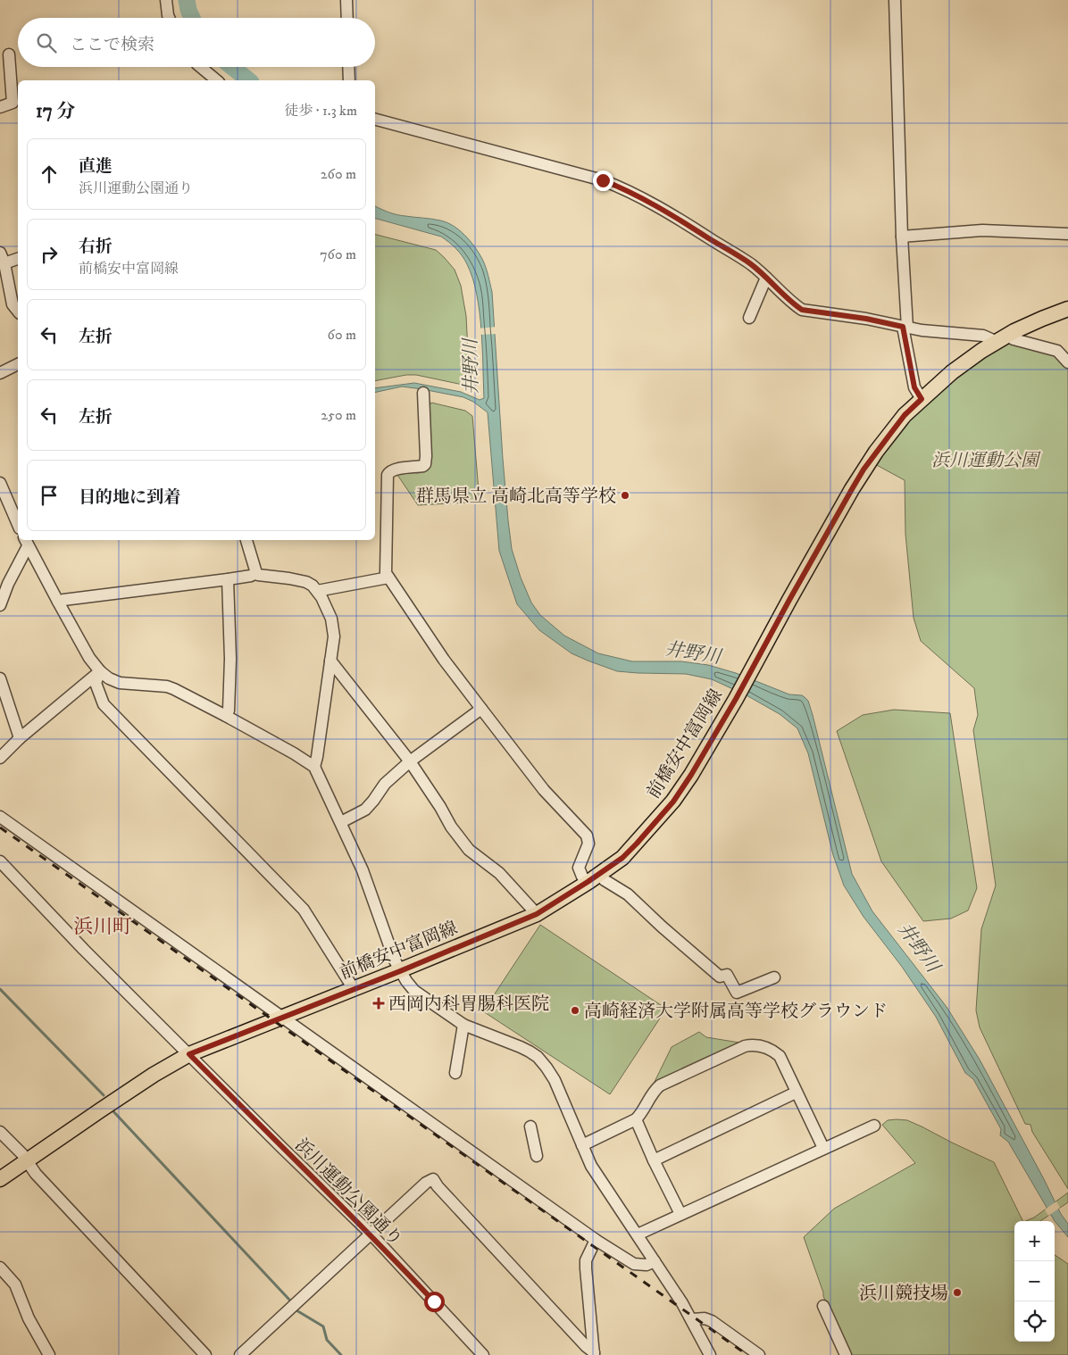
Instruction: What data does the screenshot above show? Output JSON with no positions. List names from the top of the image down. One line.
{"streets":{"main road":["前橋安中富岡線"],"street":["浜川運動公園通り"]},"crossings":[["前橋安中富岡線","浜川運動公園通り"]],"districts":["浜川町"],"water":["井野川"],"parks":["浜川運動公園"],"places":{"other":["群馬県立 高崎北高等学校","高崎経済大学附属高等学校グラウンド","浜川競技場"],"health":["西岡内科胃腸科医院"]},"page":{"search":"ここで検索","heading":["17 分","徒歩 · 1.3 km"],"list":[["直進","浜川運動公園通り","260 m"],["右折","前橋安中富岡線","760 m"],["左折","60 m"],["左折","250 m"],"目的地に到着"],"map_buttons":["+","−"]}}
